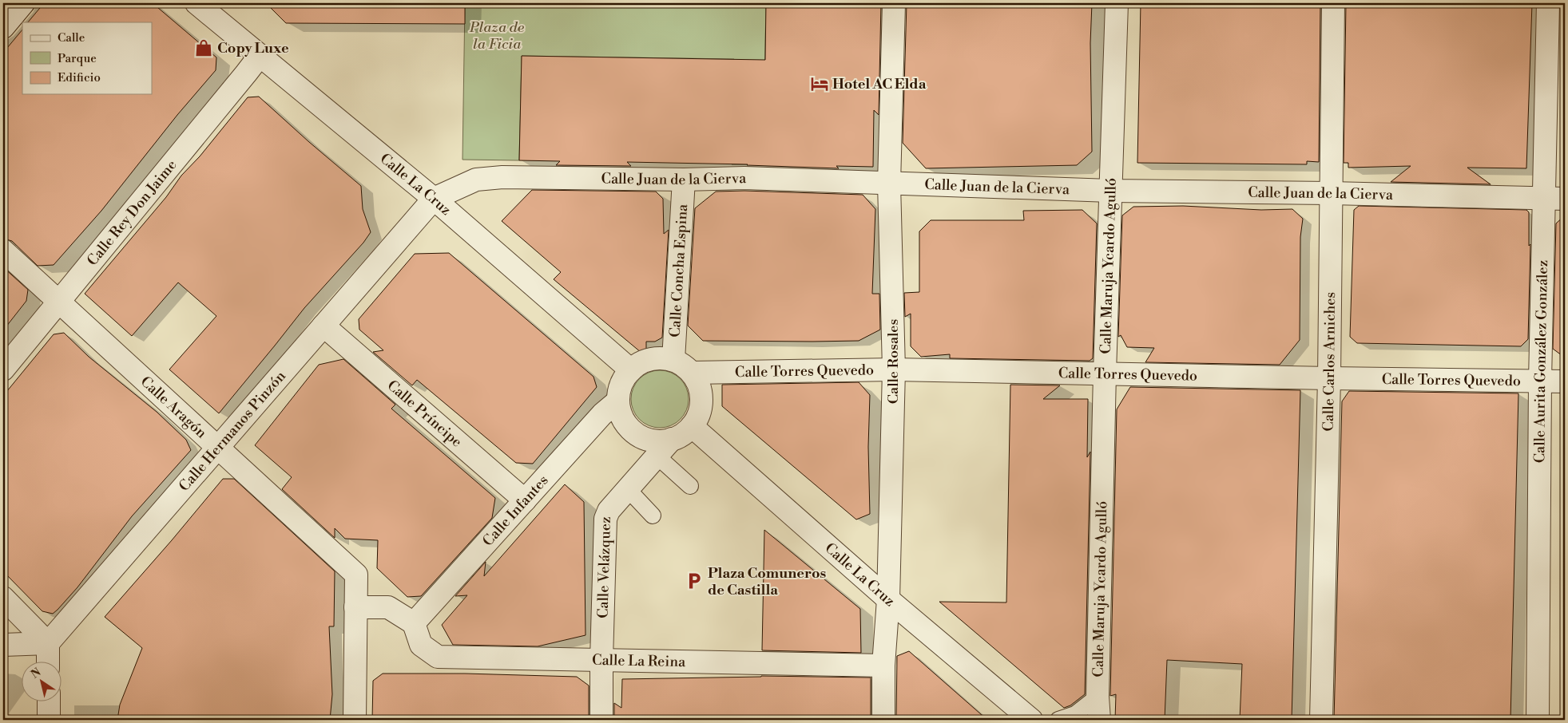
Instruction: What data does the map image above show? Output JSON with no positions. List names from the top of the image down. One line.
{"streets":{"street":["Calle Juan de la Cierva","Calle La Cruz","Calle Rey Don Jaime","Calle Maruja Ycardo Agulló","Calle Concha Espina","Calle Rosales","Calle Carlos Arniches","Calle Aurita González González","Calle Torres Quevedo","Calle Aragón","Calle Príncipe","Calle Hermanos Pinzón","Calle Infantes","Calle Velázquez","Calle La Reina"]},"crossings":[["Calle Juan de la Cierva","Calle La Cruz"],["Calle Juan de la Cierva","Calle Maruja Ycardo Agulló"],["Calle Juan de la Cierva","Calle Concha Espina"],["Calle Juan de la Cierva","Calle Rosales"],["Calle Juan de la Cierva","Calle Carlos Arniches"],["Calle Juan de la Cierva","Calle Aurita González González"],["Calle Juan de la Cierva","Calle Hermanos Pinzón"],["Calle La Cruz","Calle Rey Don Jaime"],["Calle La Cruz","Calle Concha Espina"],["Calle La Cruz","Calle Rosales"],["Calle La Cruz","Calle Torres Quevedo"],["Calle La Cruz","Calle Hermanos Pinzón"],["Calle La Cruz","Calle Infantes"],["Calle La Cruz","Calle Velázquez"],["Calle Rey Don Jaime","Calle Aragón"],["Calle Maruja Ycardo Agulló","Calle Torres Quevedo"],["Calle Concha Espina","Calle Torres Quevedo"],["Calle Concha Espina","Calle Infantes"],["Calle Concha Espina","Calle Velázquez"],["Calle Rosales","Calle Torres Quevedo"],["Calle Rosales","Calle La Reina"],["Calle Carlos Arniches","Calle Torres Quevedo"],["Calle Aurita González González","Calle Torres Quevedo"],["Calle Torres Quevedo","Calle Infantes"],["Calle Torres Quevedo","Calle Velázquez"],["Calle Aragón","Calle Hermanos Pinzón"],["Calle Príncipe","Calle Hermanos Pinzón"],["Calle Príncipe","Calle Infantes"],["Calle Infantes","Calle Velázquez"],["Calle Infantes","Calle La Reina"],["Calle Velázquez","Calle La Reina"]],"parks":["Plaza de la Ficia"],"places":{"shop":["Copy Luxe"],"hotel":["Hotel AC Elda"],"parking":["Plaza Comuneros de Castilla"]},"legend":["Calle","Parque","Edificio"],"north":"top left"}
